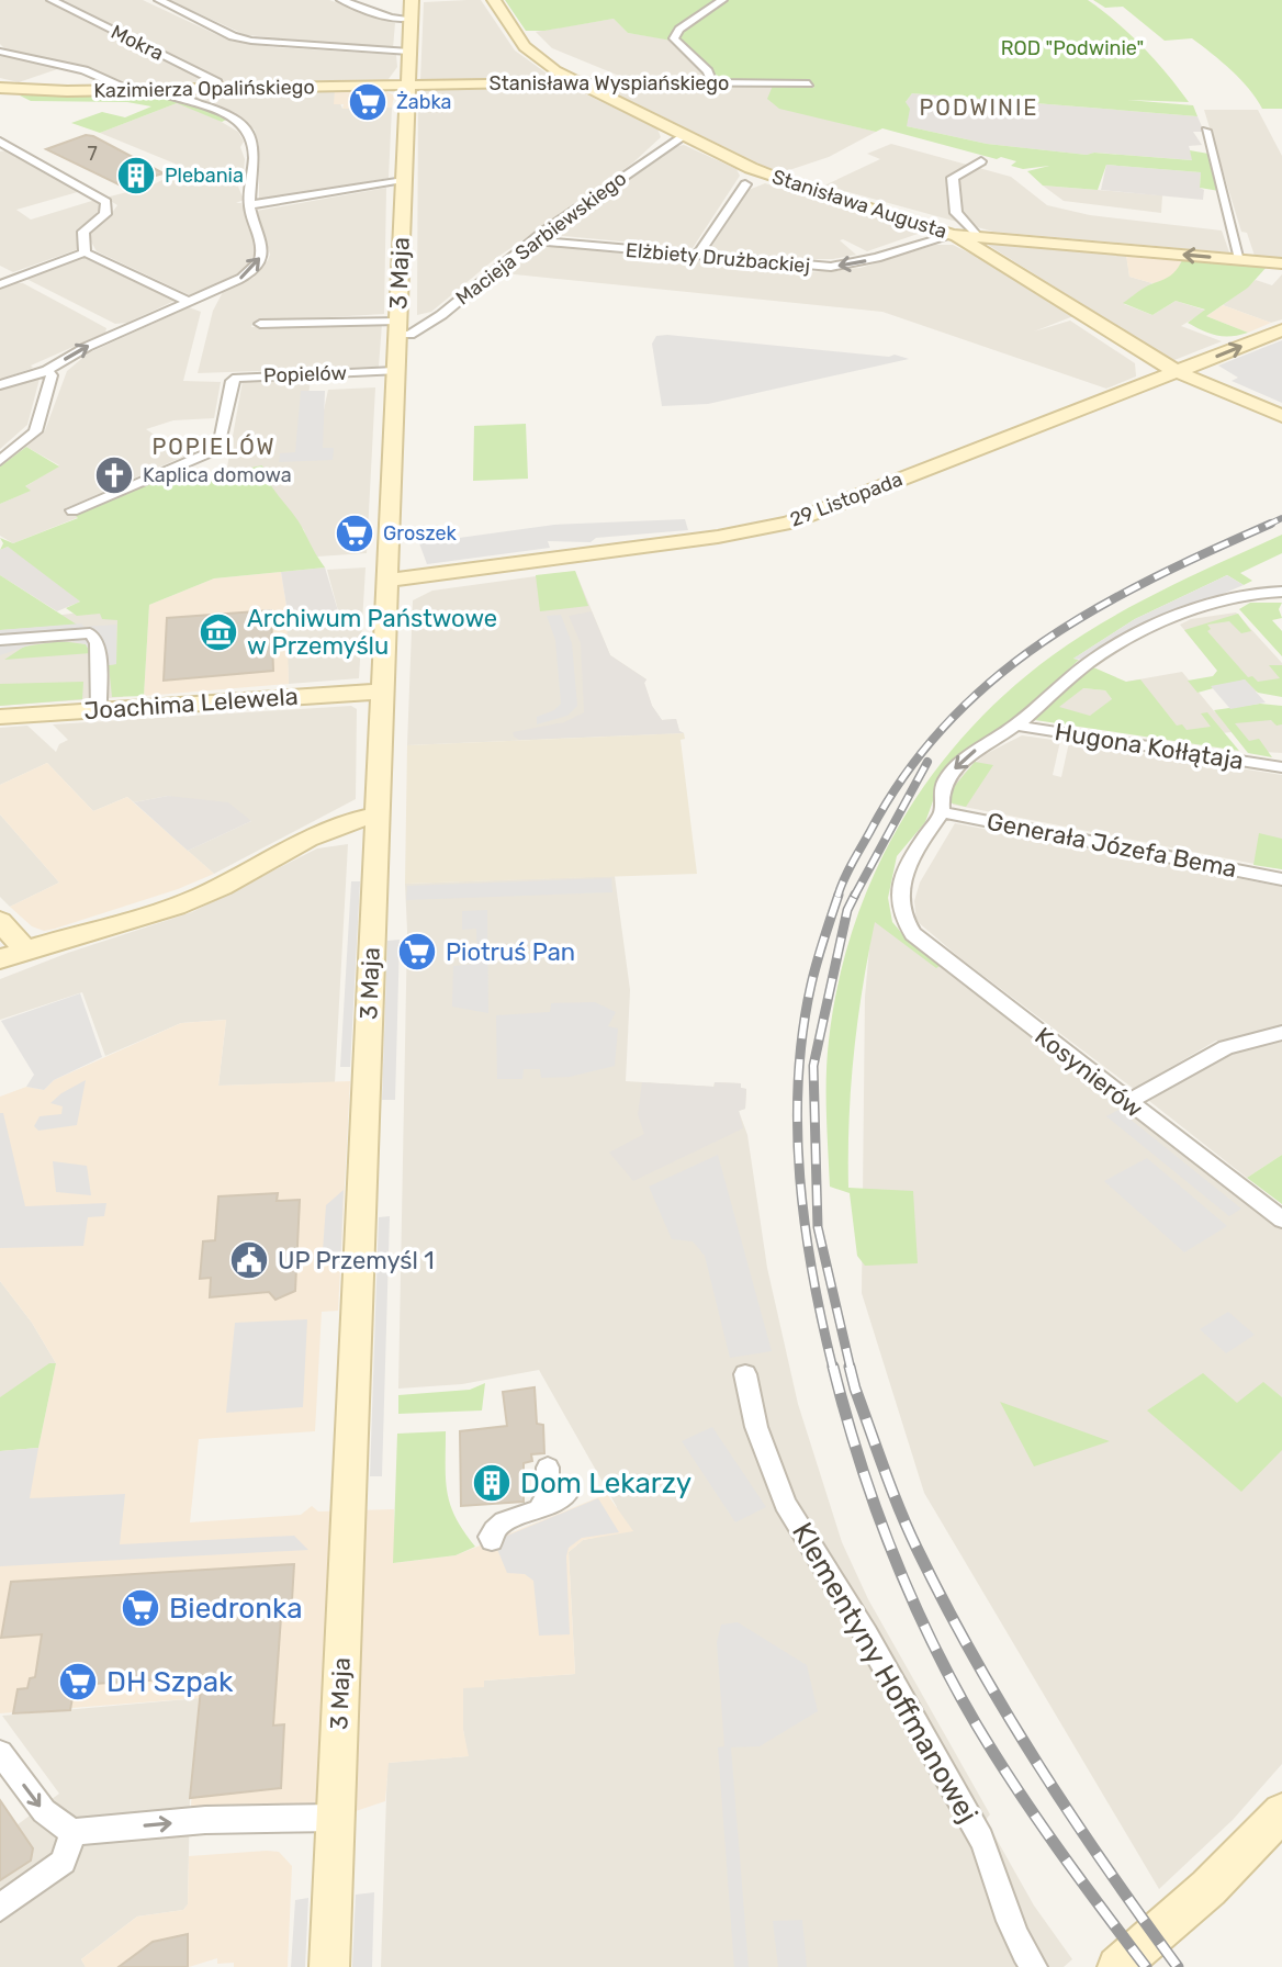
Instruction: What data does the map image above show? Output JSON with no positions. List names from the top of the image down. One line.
{"streets":{"main road":["Stanisława Wyspiańskiego","Kazimierza Opalińskiego","Stanisława Augusta","3 Maja","29 Listopada","Joachima Lelewela"],"street":["Mokra","Macieja Sarbiewskiego","Elżbiety Drużbackiej","Popielów","Hugona Kołłątaja","Generała Józefa Bema","Kosynierów","Klementyny Hoffmanowej"]},"crossings":[["Mokra","Kazimierza Opalińskiego"],["Stanisława Wyspiańskiego","Kazimierza Opalińskiego"],["Stanisława Wyspiańskiego","Stanisława Augusta"],["Stanisława Wyspiańskiego","3 Maja"],["Kazimierza Opalińskiego","3 Maja"],["Stanisława Augusta","Macieja Sarbiewskiego"],["Stanisława Augusta","Elżbiety Drużbackiej"],["Stanisława Augusta","29 Listopada"],["Macieja Sarbiewskiego","Elżbiety Drużbackiej"],["Macieja Sarbiewskiego","3 Maja"],["3 Maja","Popielów"],["3 Maja","29 Listopada"],["3 Maja","Joachima Lelewela"],["Generała Józefa Bema","Kosynierów"]],"one_way":["Elżbiety Drużbackiej"],"districts":["PODWINIE","POPIELÓW"],"parks":["ROD \"Podwinie\""],"places":{"supermarket":["Żabka","Groszek","Piotruś Pan","Biedronka","DH Szpak"],"building":["Plebania","Dom Lekarzy"],"church":["Kaplica domowa"],"museum":["Archiwum Państwowe w Przemyślu"],"public building":["UP Przemyśl 1"]},"house_numbers":["7"]}
